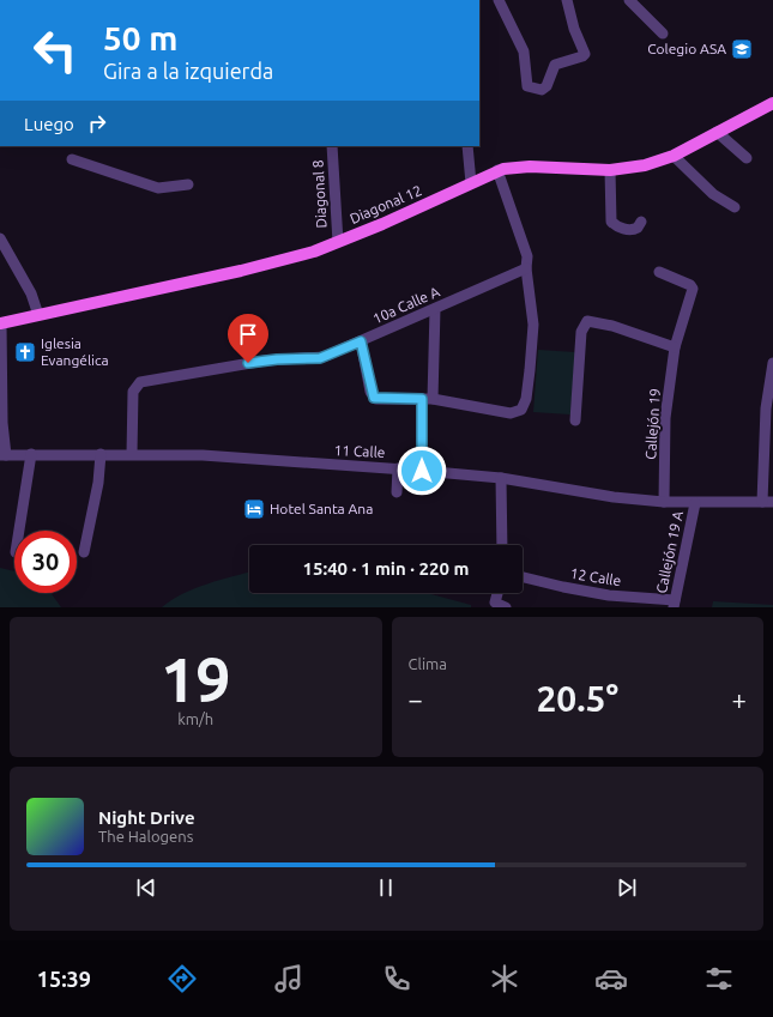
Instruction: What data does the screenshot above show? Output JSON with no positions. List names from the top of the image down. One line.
{"streets":{"main road":["Diagonal 12"],"street":["Diagonal 8","10a Calle A","Callejón 19","11 Calle","Callejón 19 A","12 Calle"]},"crossings":[["Diagonal 8","Diagonal 12"],["10a Calle A","11 Calle"],["Callejón 19","11 Calle"],["11 Calle","Callejón 19 A"],["Callejón 19 A","12 Calle"]],"places":{"school or university":["Colegio ASA"],"church":["Iglesia Evangélica"],"hotel":["Hotel Santa Ana"]},"page":{"turn":["50 m","Gira a la izquierda"],"then":"Luego","limit":"30","trip":"15:40 · 1 min · 220 m","tile":[["19","km/h"],"Clima"],"heat":["−","20.5°","+"],"song":["Night Drive","The Halogens"],"tabs":"15:39"}}
